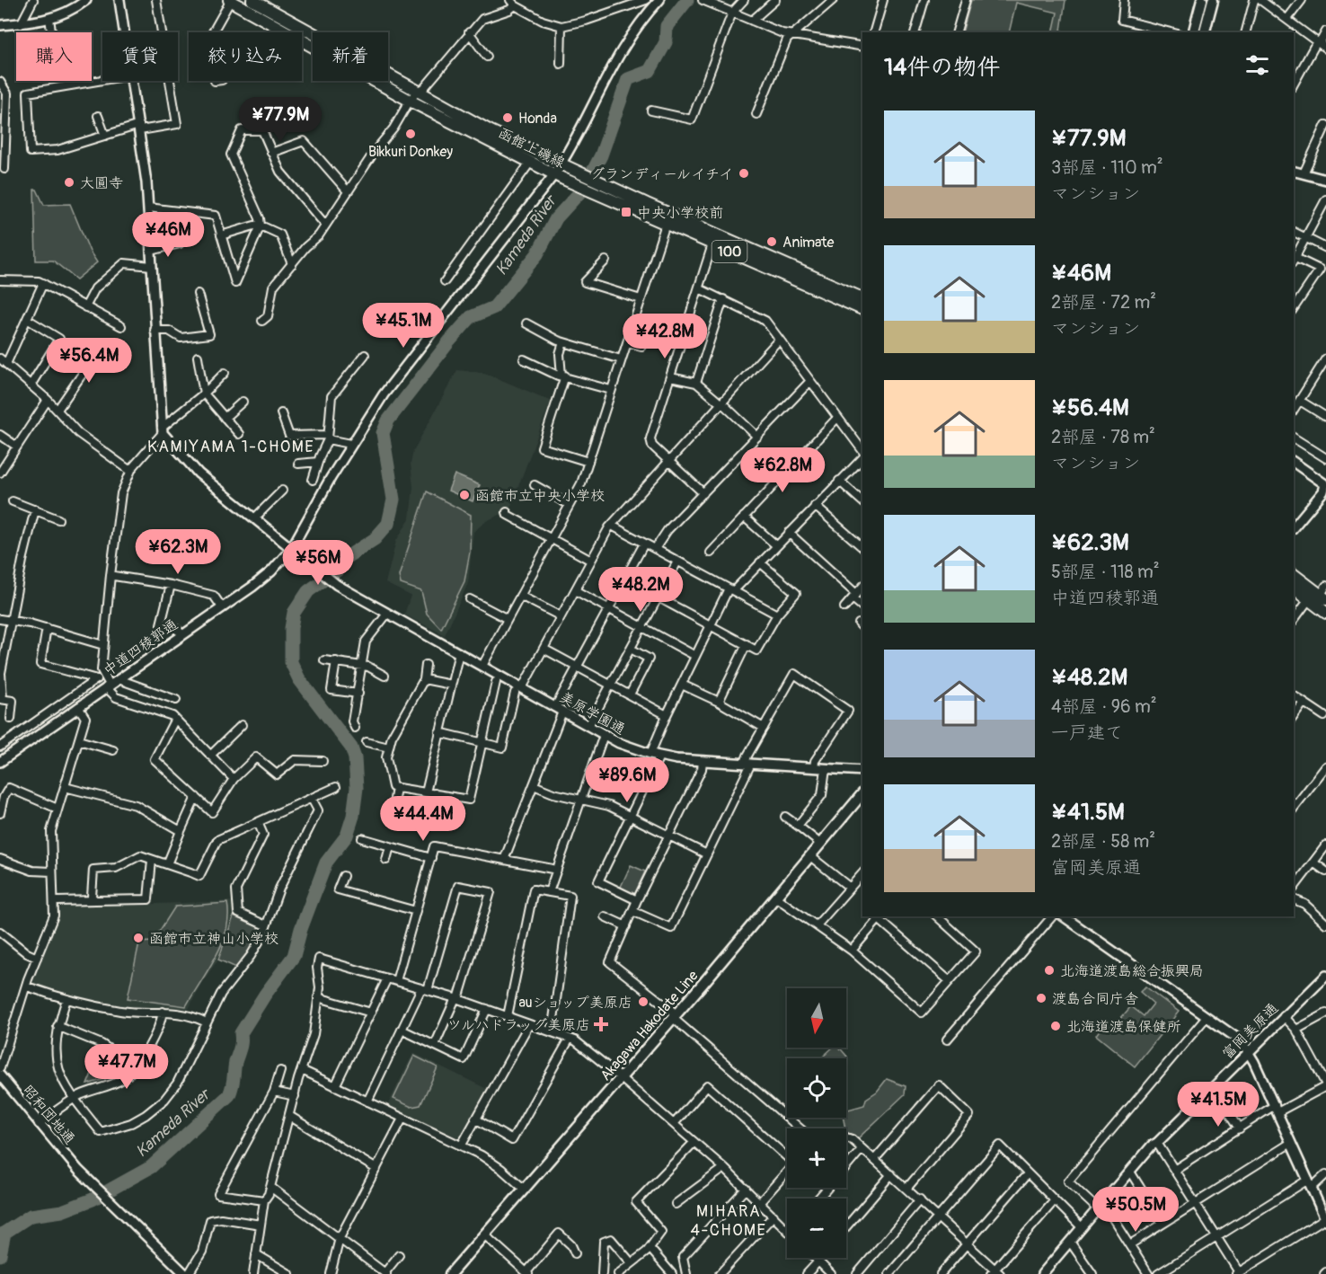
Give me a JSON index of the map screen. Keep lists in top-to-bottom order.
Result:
{
  "streets": {
    "main road": ["函館上磯線", "100", "Akagawa Hakodate Line"],
    "street": [
      "中道四稜郭通",
      "美原学園通",
      "富岡美原通",
      "昭和団地通"
    ]
  },
  "crossings": [
    ["函館上磯線", "中道四稜郭通"],
    ["中道四稜郭通", "美原学園通"]
  ],
  "districts": ["KAMIYAMA 1-CHOME", "MIHARA 4-CHOME"],
  "water": ["Kameda River"],
  "places": {
    "other": [
      "Honda",
      "Bikkuri Donkey",
      "グランディールイチイ",
      "大圓寺",
      "Animate",
      "函館市立中央小学校",
      "函館市立神山小学校",
      "北海道渡島総合振興局",
      "渡島合同庁舎",
      "auショップ美原店",
      "北海道渡島保健所"
    ],
    "transit": ["中央小学校前"],
    "health": ["ツルハドラッグ美原店"]
  },
  "north": "bottom",
  "page": {
    "chip": [
      "購入",
      "賃貸",
      "絞り込み",
      "新着"
    ],
    "heading": "14件の物件",
    "price": [
      "¥77.9M",
      "¥46M",
      "¥45.1M",
      "¥42.8M",
      "¥56.4M",
      "¥62.8M",
      "¥62.3M",
      "¥56M",
      "¥48.2M",
      "¥89.6M",
      "¥44.4M",
      "¥47.7M",
      "¥41.5M",
      "¥50.5M"
    ],
    "list": [
      {
        "name": "¥77.9M",
        "note": "3部屋 · 110 m² · マンション"
      },
      {
        "name": "¥46M",
        "note": "2部屋 · 72 m² · マンション"
      },
      {
        "name": "¥56.4M",
        "note": "2部屋 · 78 m² · マンション"
      },
      {
        "name": "¥62.3M",
        "note": "5部屋 · 118 m² · 中道四稜郭通"
      },
      {
        "name": "¥48.2M",
        "note": "4部屋 · 96 m² · 一戸建て"
      },
      {
        "name": "¥41.5M",
        "note": "2部屋 · 58 m² · 富岡美原通"
      }
    ],
    "map_buttons": ["+", "−"]
  }
}
